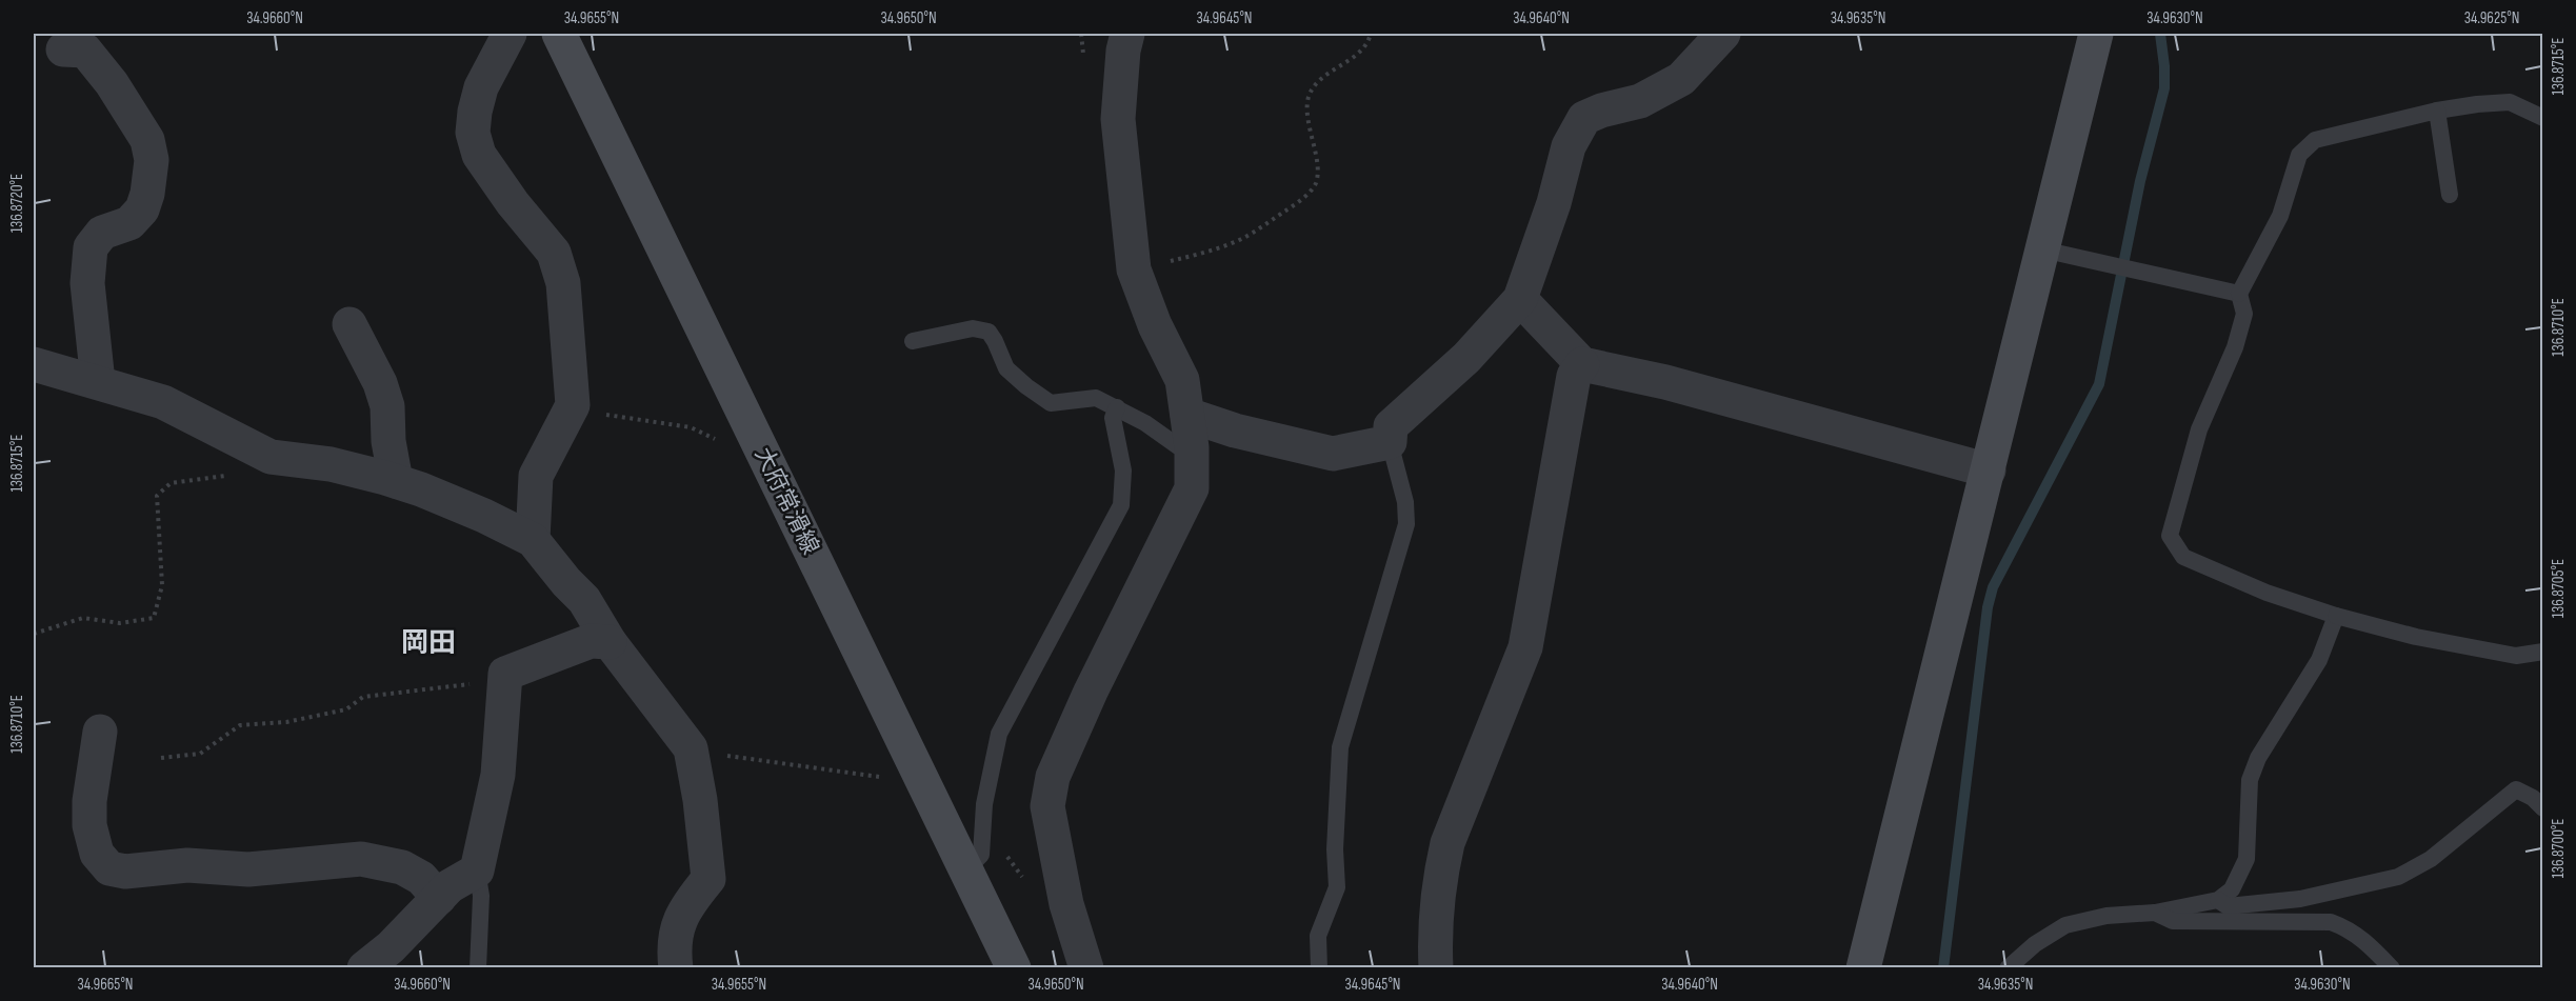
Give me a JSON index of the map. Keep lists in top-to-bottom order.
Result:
{
  "streets": {
    "main road": ["大府常滑線"]
  },
  "districts": ["岡田"],
  "coordinates": [
    "34.9660°N",
    "34.9655°N",
    "34.9650°N",
    "34.9645°N",
    "34.9640°N",
    "34.9635°N",
    "34.9630°N",
    "34.9625°N",
    "136.8715°E",
    "136.8720°E",
    "136.8710°E",
    "136.8705°E",
    "136.8700°E",
    "34.9665°N"
  ]
}
